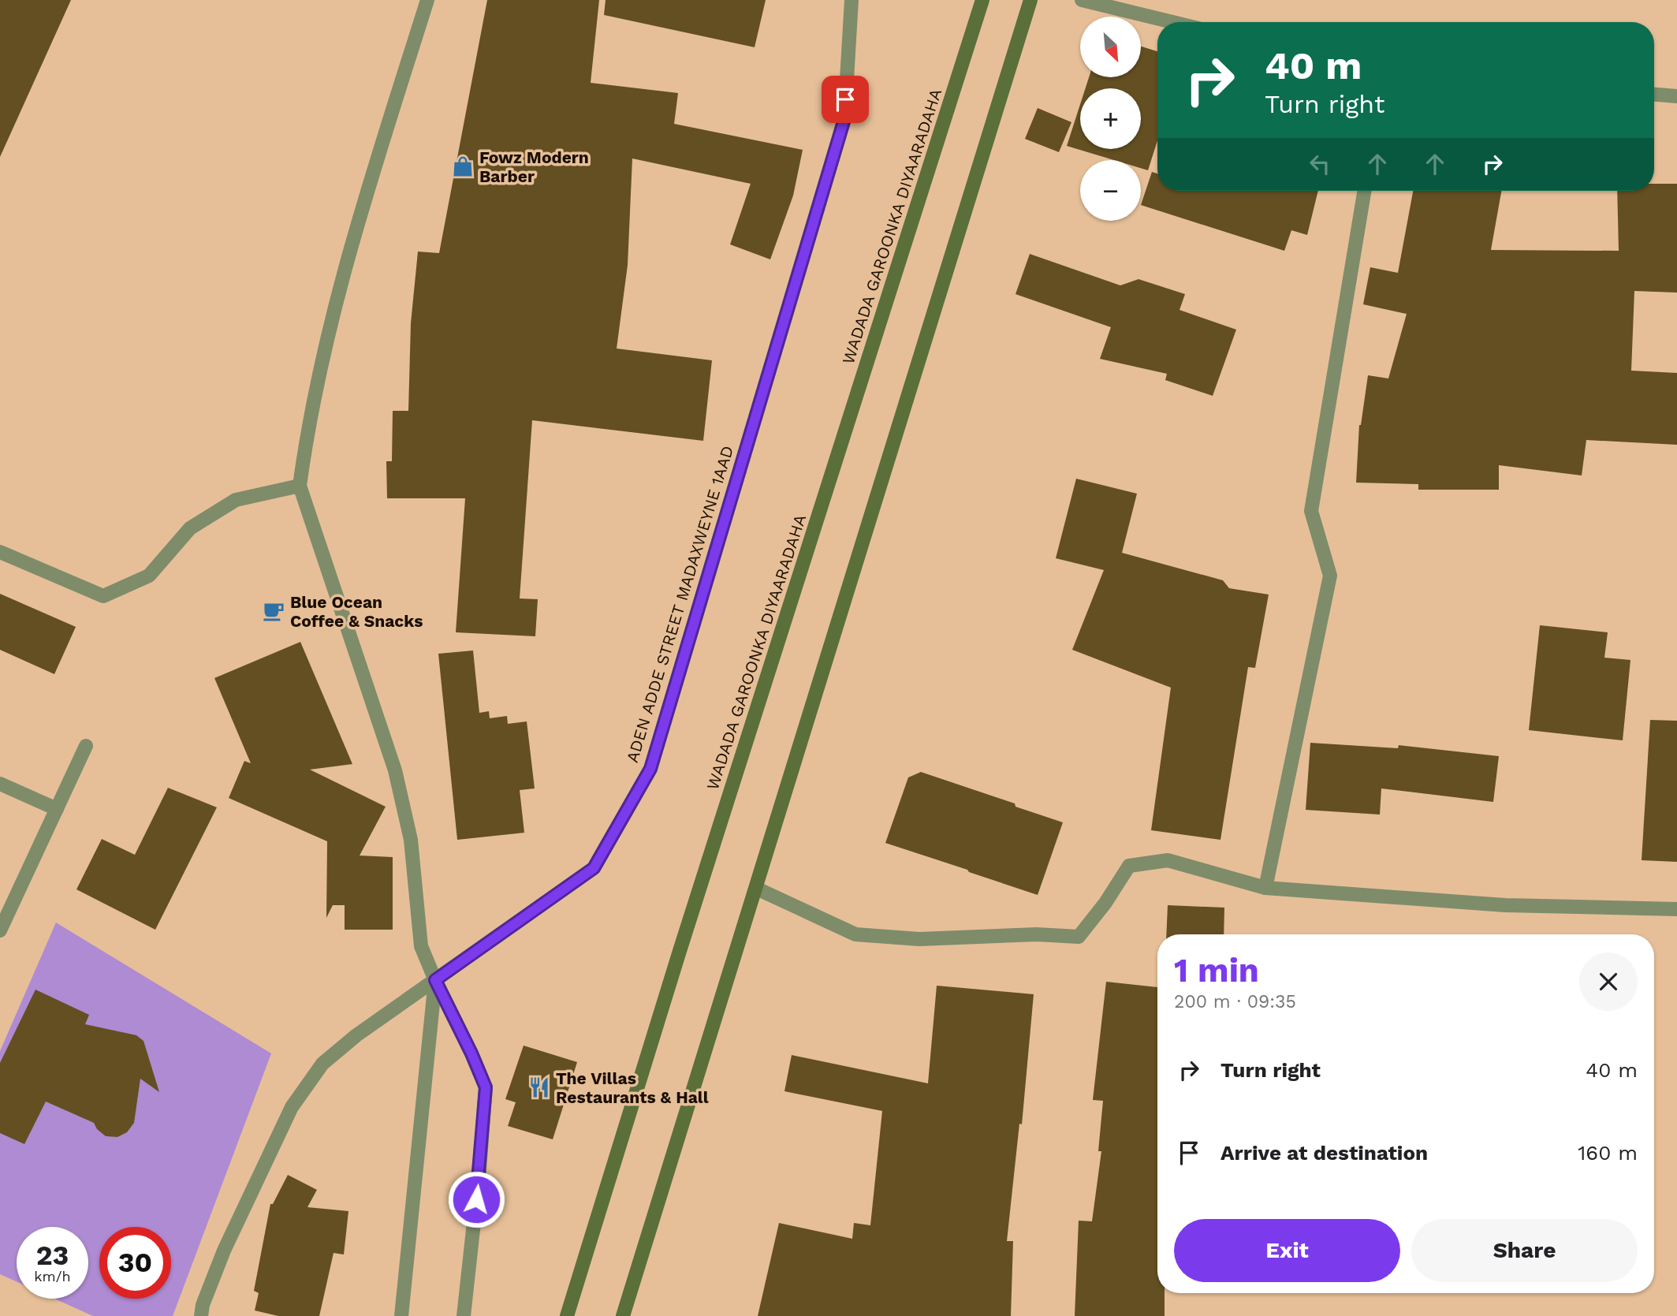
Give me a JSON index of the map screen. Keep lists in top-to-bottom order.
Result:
{
  "streets": {
    "main road": ["WADADA GAROONKA DIYAARADAHA"],
    "street": ["ADEN ADDE STREET MADAXWEYNE 1AAD"]
  },
  "places": {
    "shop": ["Fowz Modern Barber"],
    "cafe": ["Blue Ocean Coffee & Snacks"],
    "restaurant": ["The Villas Restaurants & Hall"]
  },
  "north": "bottom right",
  "page": {
    "map_buttons": ["+", "−"],
    "turn": ["40 m", "Turn right"],
    "heading": ["1 min", "200 m · 09:35"],
    "list": [
      {
        "name": "Turn right",
        "value": "40 m"
      },
      {
        "name": "Arrive at destination",
        "value": "160 m"
      }
    ],
    "buttons": ["Exit", "Share"],
    "speed": "23 km/h",
    "limit": "30"
  }
}
